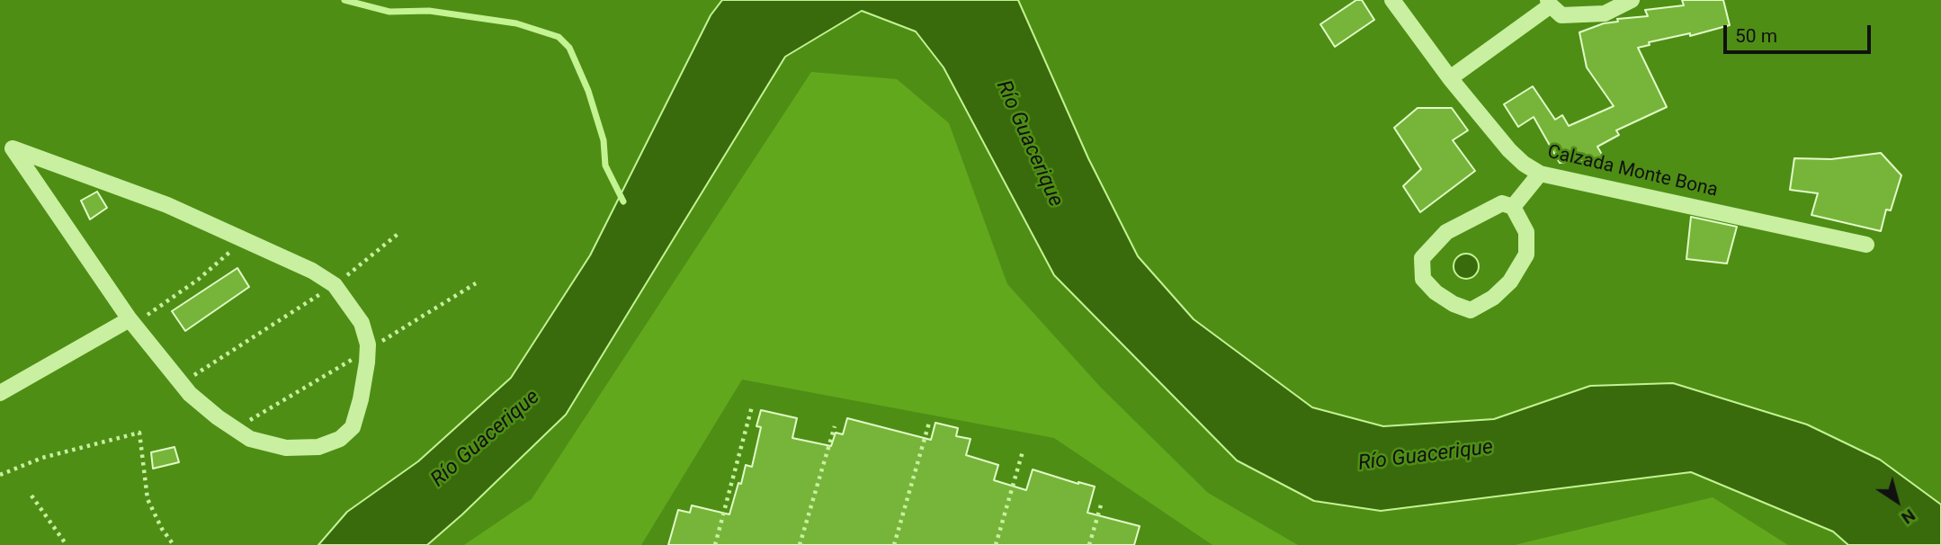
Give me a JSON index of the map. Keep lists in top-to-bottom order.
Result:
{
  "streets": {
    "street": ["Calzada Monte Bona"]
  },
  "water": ["Río Guacerique"],
  "scale_bar": "50 m",
  "north": "bottom right"
}
